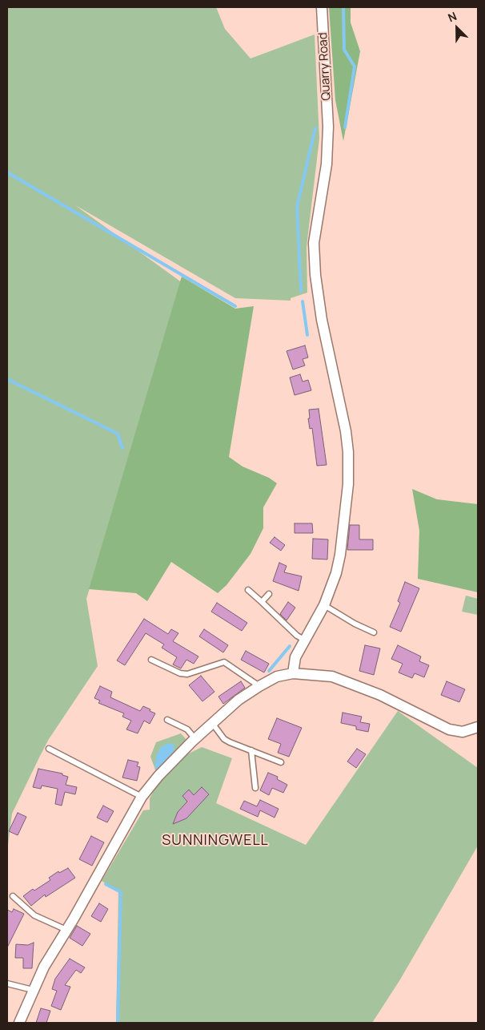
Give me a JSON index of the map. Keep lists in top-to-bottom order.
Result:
{
  "streets": {
    "street": ["Quarry Road"]
  },
  "districts": ["SUNNINGWELL"],
  "north": "top left"
}
